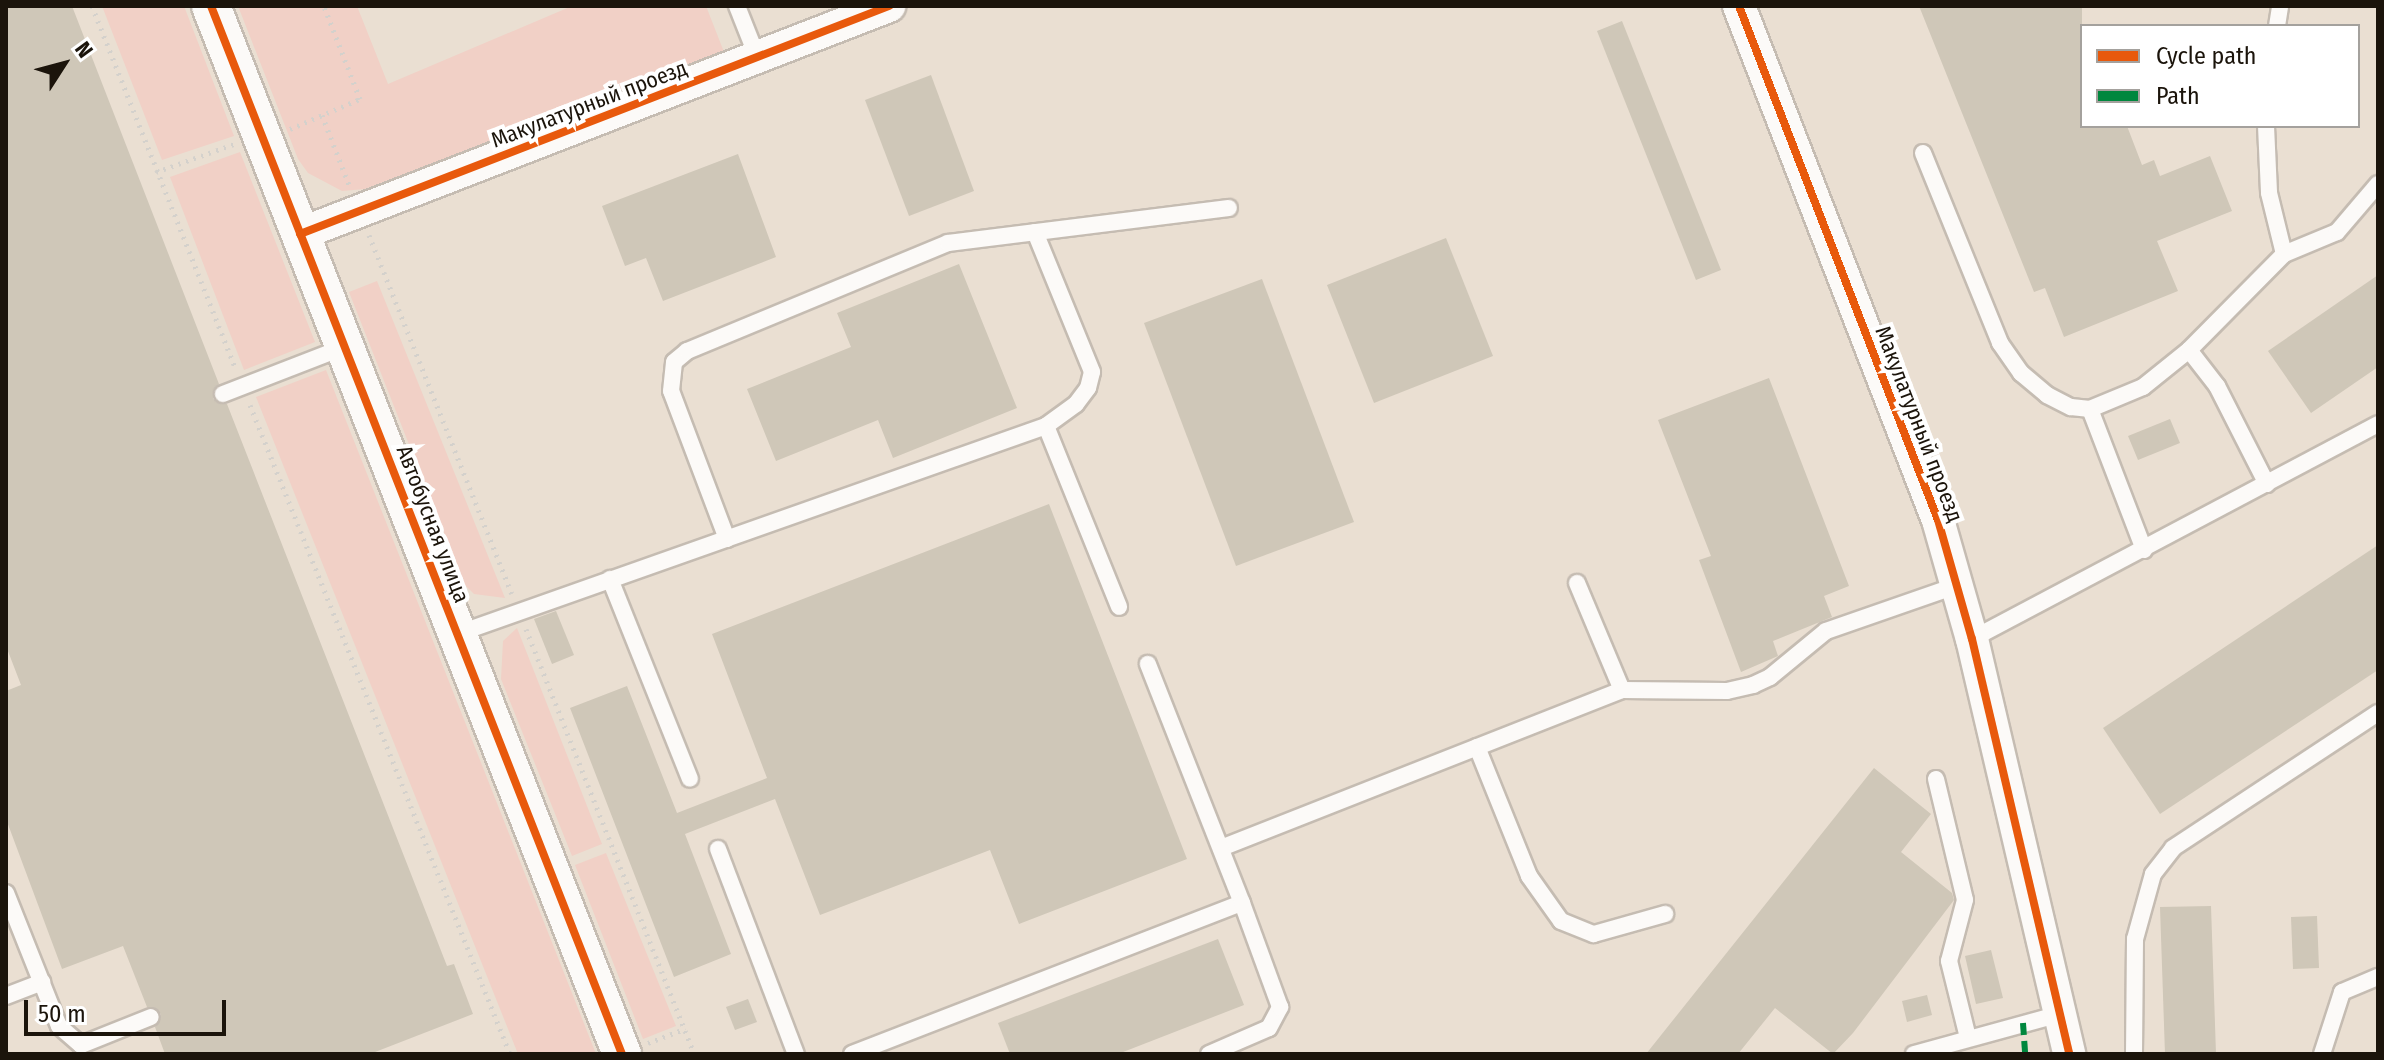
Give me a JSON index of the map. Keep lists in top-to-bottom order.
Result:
{
  "streets": {
    "street": ["Макулатурный проезд", "Автобусная улица"]
  },
  "crossings": [
    ["Макулатурный проезд", "Автобусная улица"]
  ],
  "legend": ["Cycle path", "Path"],
  "scale_bar": "50 m",
  "north": "top right"
}
